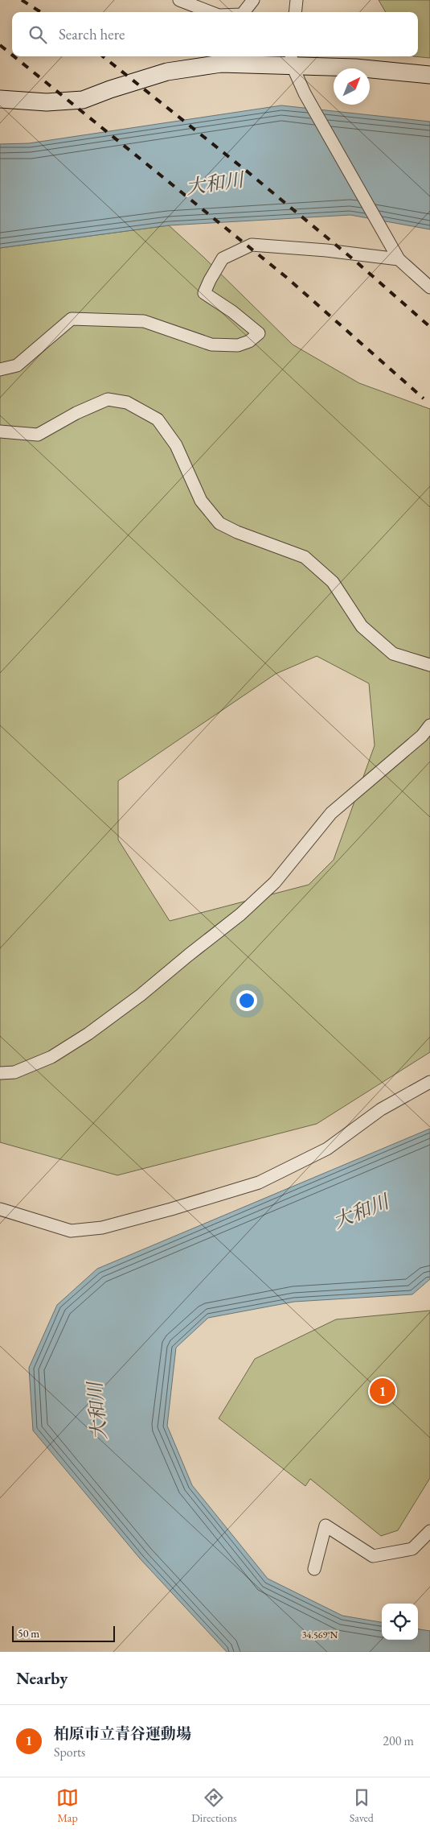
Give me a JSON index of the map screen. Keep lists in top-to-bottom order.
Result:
{
  "water": ["大和川"],
  "scale_bar": "50 m",
  "north": "top right",
  "page": {
    "search": "Search here",
    "pins": "1",
    "scale": "50 m",
    "heading": "Nearby",
    "list": [
      {
        "mark": "1",
        "name": "柏原市立青谷運動場",
        "note": "Sports",
        "value": "200 m"
      }
    ],
    "nav": ["Map", "Directions", "Saved"]
  },
  "coordinates": ["34.569°N"]
}
